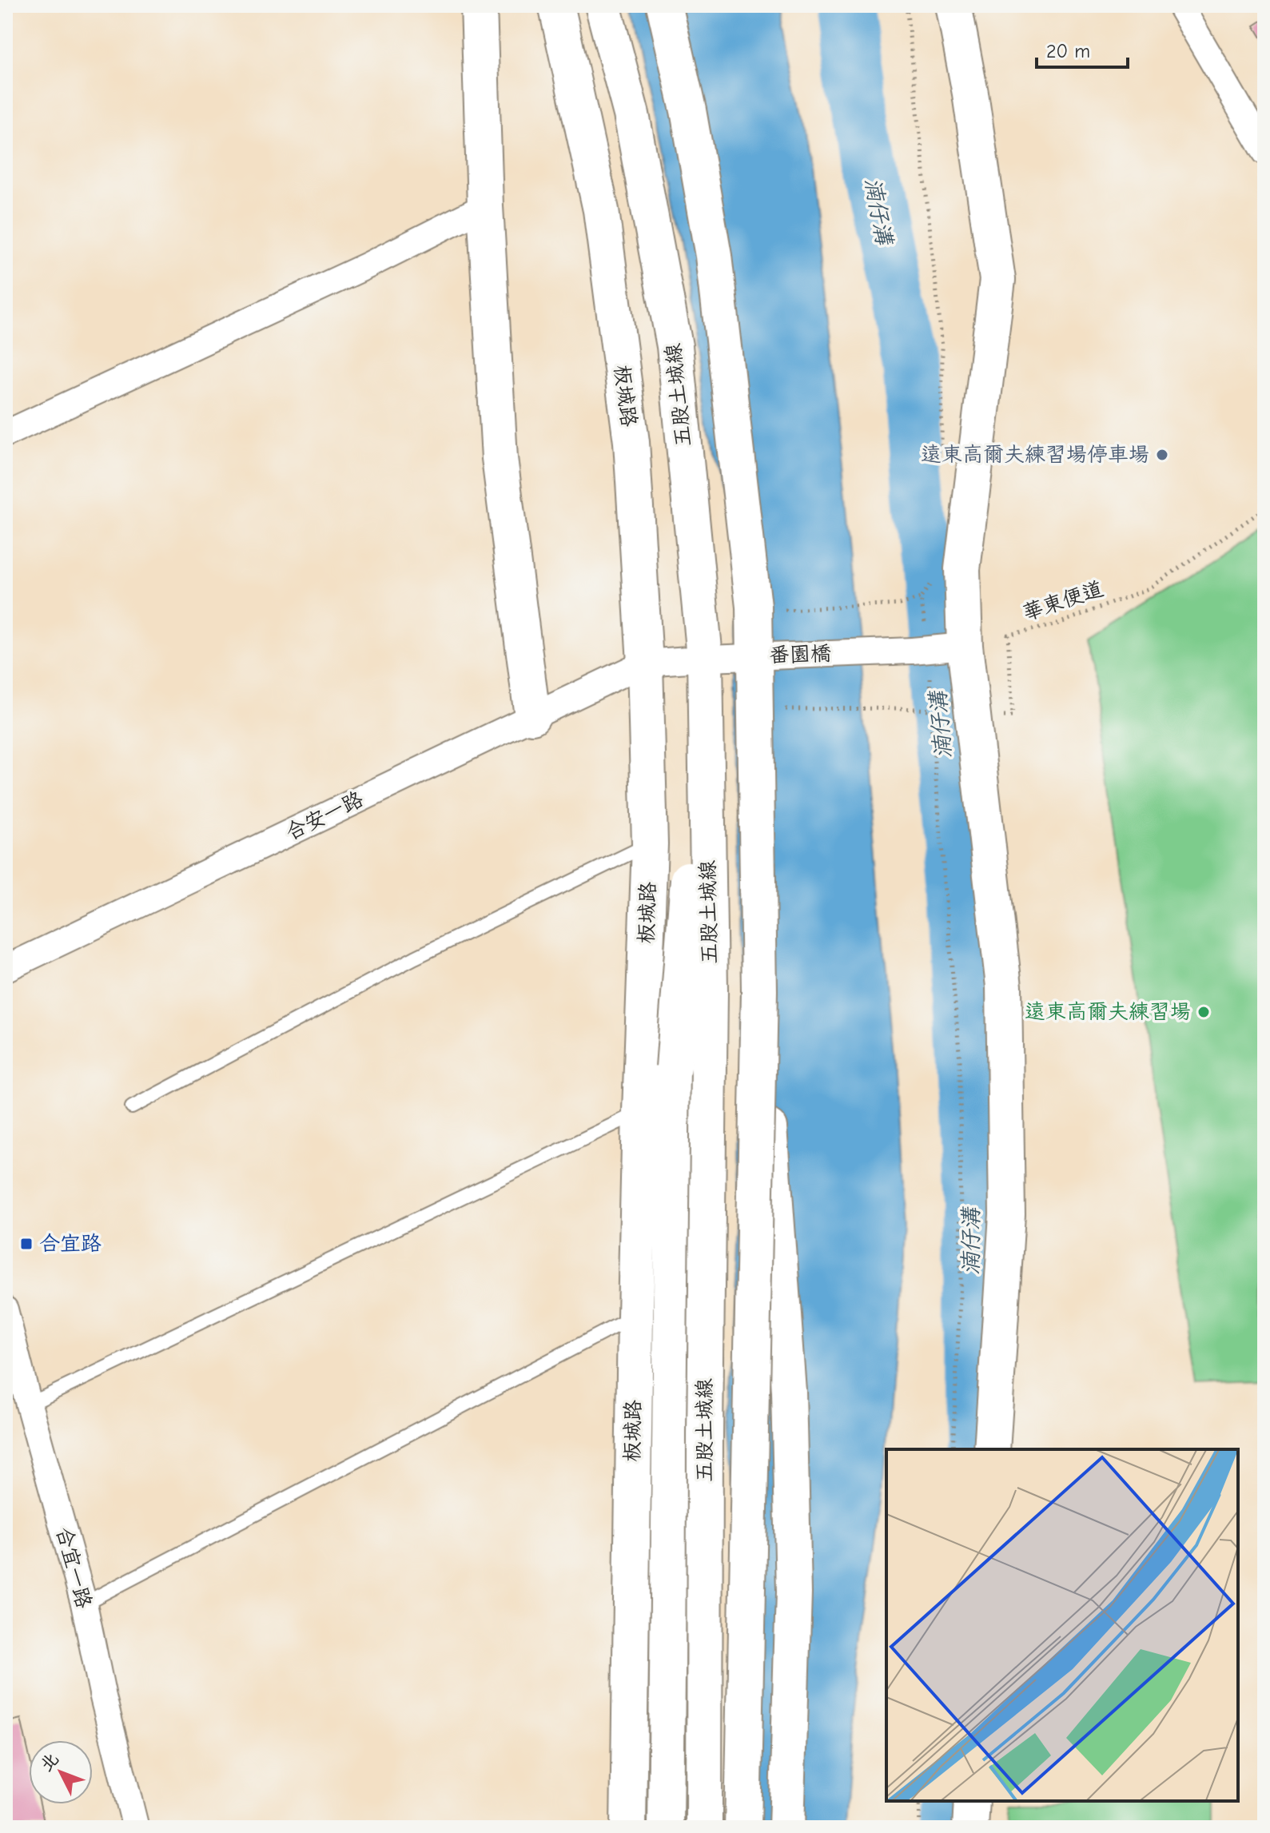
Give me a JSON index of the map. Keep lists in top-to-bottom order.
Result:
{
  "streets": {
    "main road": ["五股土城線", "板城路"],
    "street": ["番園橋", "合安一路", "合宜一路"],
    "path": ["華東便道"]
  },
  "crossings": [
    ["五股土城線", "番園橋"],
    ["板城路", "番園橋"],
    ["板城路", "合安一路"],
    ["番園橋", "合安一路"]
  ],
  "water": ["湳仔溝"],
  "places": {
    "other": ["遠東高爾夫練習場停車場", "遠東高爾夫練習場"],
    "transit": ["合宜路"]
  },
  "scale_bar": "20 m",
  "north": "top left"
}
